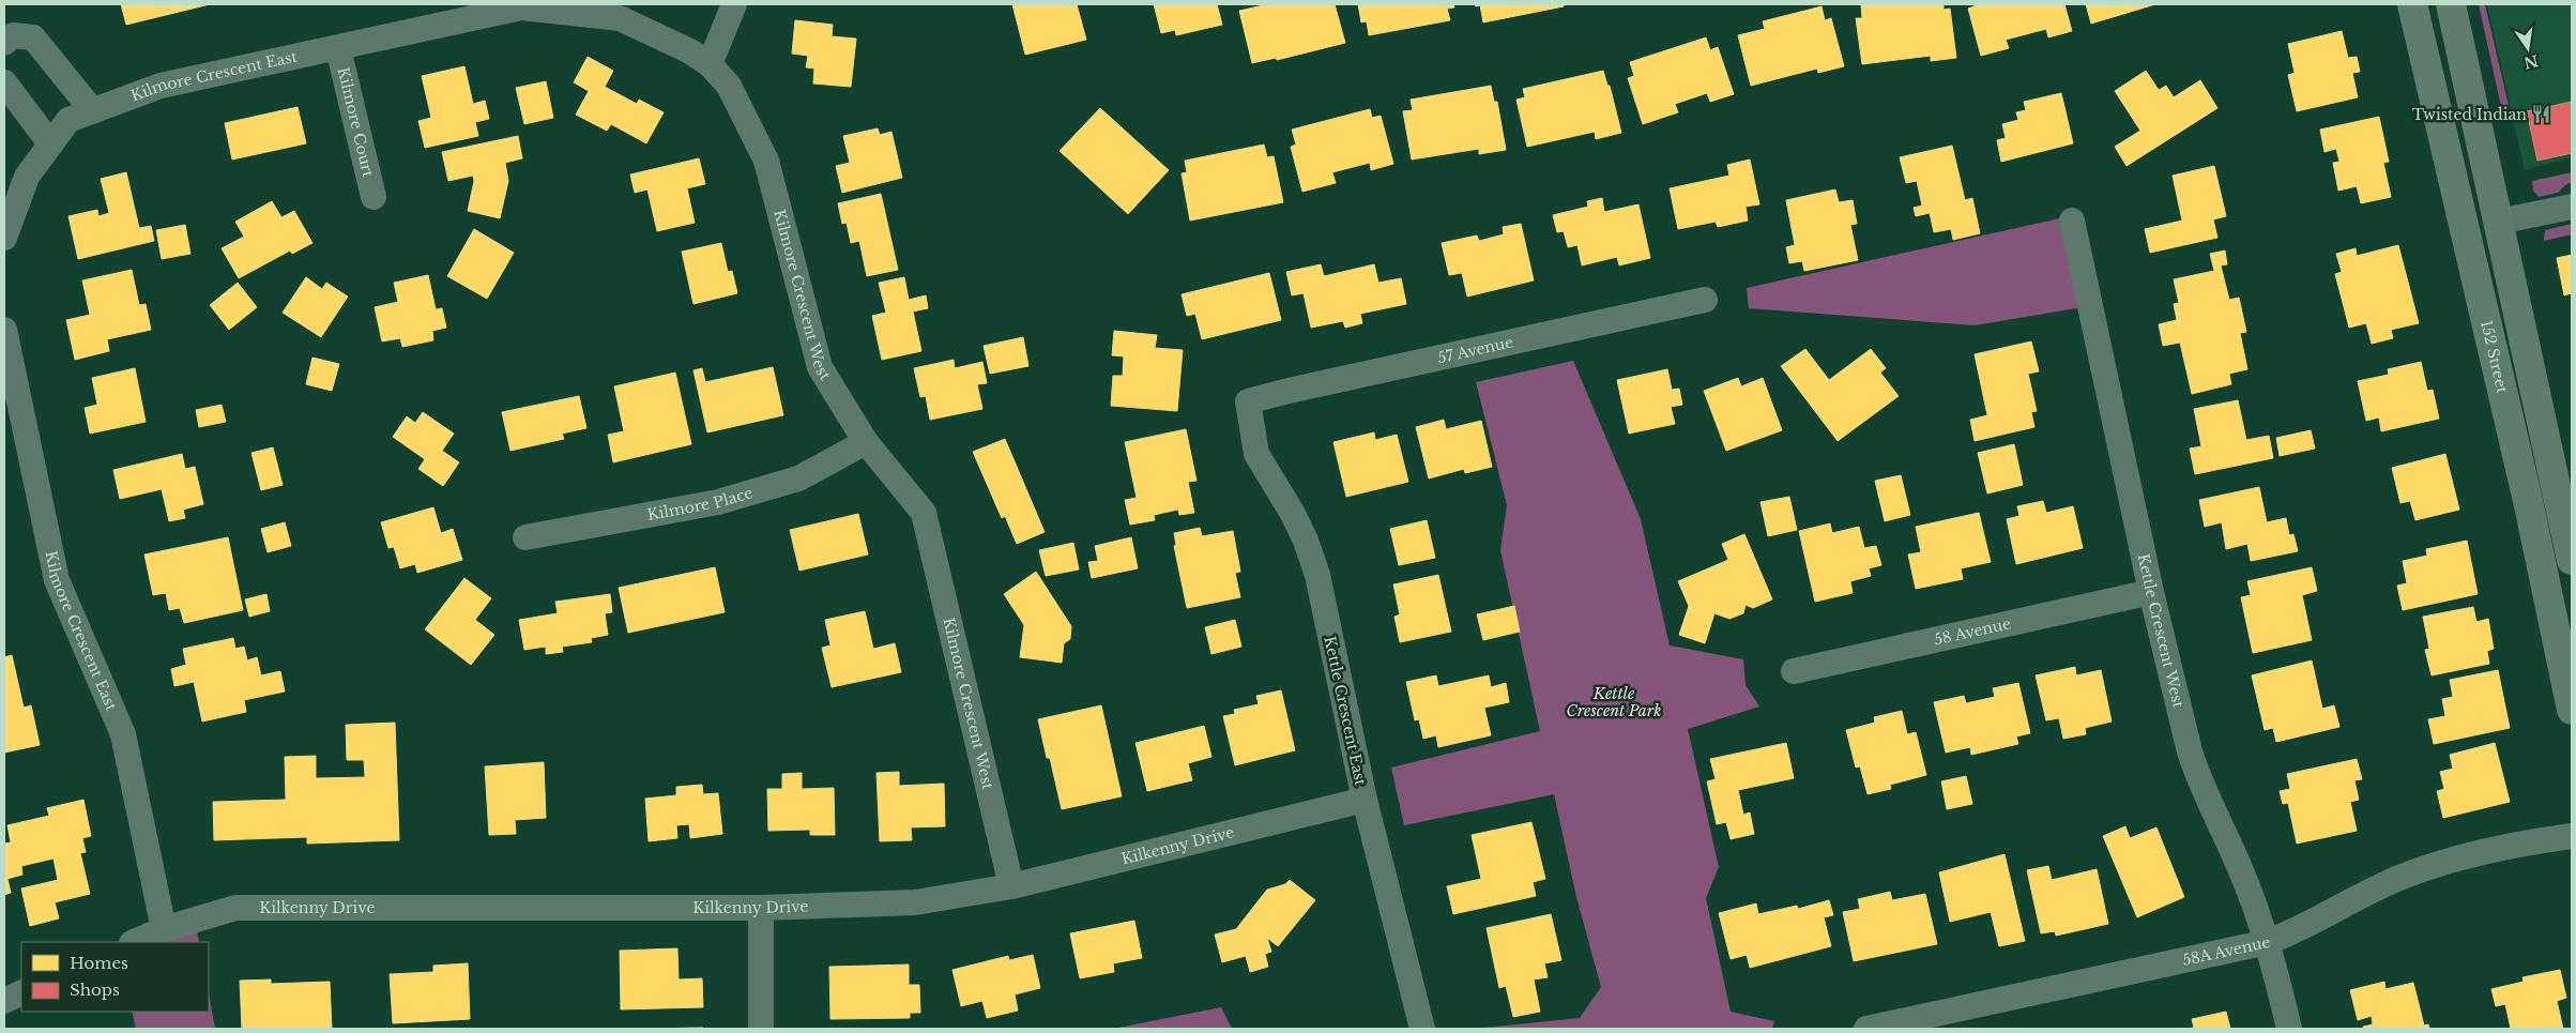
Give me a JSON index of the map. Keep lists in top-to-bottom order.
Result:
{
  "streets": {
    "main road": ["152 Street"],
    "street": [
      "Kilmore Crescent East",
      "Kilmore Court",
      "Kilmore Crescent West",
      "57 Avenue",
      "Kilmore Place",
      "Kettle Crescent West",
      "58 Avenue",
      "Kettle Crescent East",
      "Kilkenny Drive",
      "58A Avenue"
    ]
  },
  "crossings": [
    ["Kilmore Crescent East", "Kilmore Court"],
    ["Kilmore Crescent East", "Kilmore Crescent West"],
    ["Kilmore Crescent East", "Kilkenny Drive"],
    ["Kilmore Court", "Kilmore Crescent West"],
    ["Kilmore Crescent West", "Kilmore Place"],
    ["Kilmore Crescent West", "Kilkenny Drive"],
    ["57 Avenue", "Kettle Crescent East"],
    ["Kettle Crescent West", "58 Avenue"],
    ["Kettle Crescent West", "58A Avenue"],
    ["Kettle Crescent East", "Kilkenny Drive"]
  ],
  "parks": ["Kettle Crescent Park"],
  "places": {
    "restaurant": ["Twisted Indian"]
  },
  "legend": ["Homes", "Shops"],
  "north": "bottom"
}
